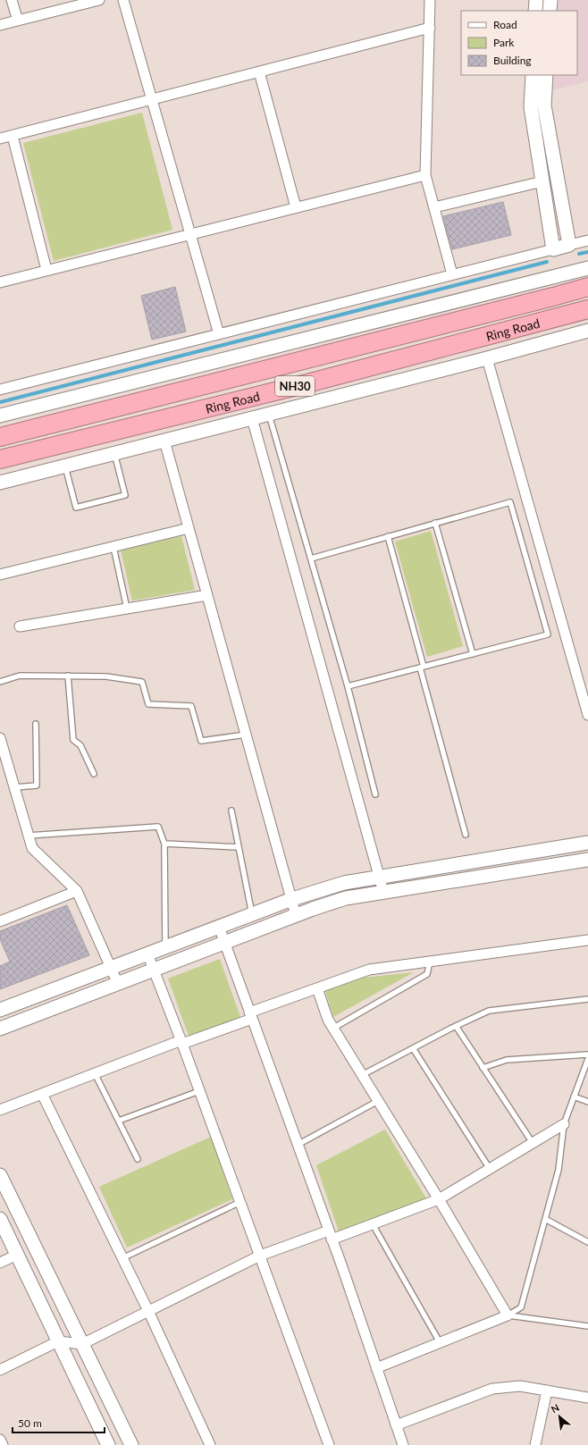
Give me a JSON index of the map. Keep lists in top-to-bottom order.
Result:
{
  "streets": {
    "highway": ["Ring Road", "NH30"]
  },
  "legend": ["Road", "Park", "Building"],
  "scale_bar": "50 m",
  "north": "top left"
}
